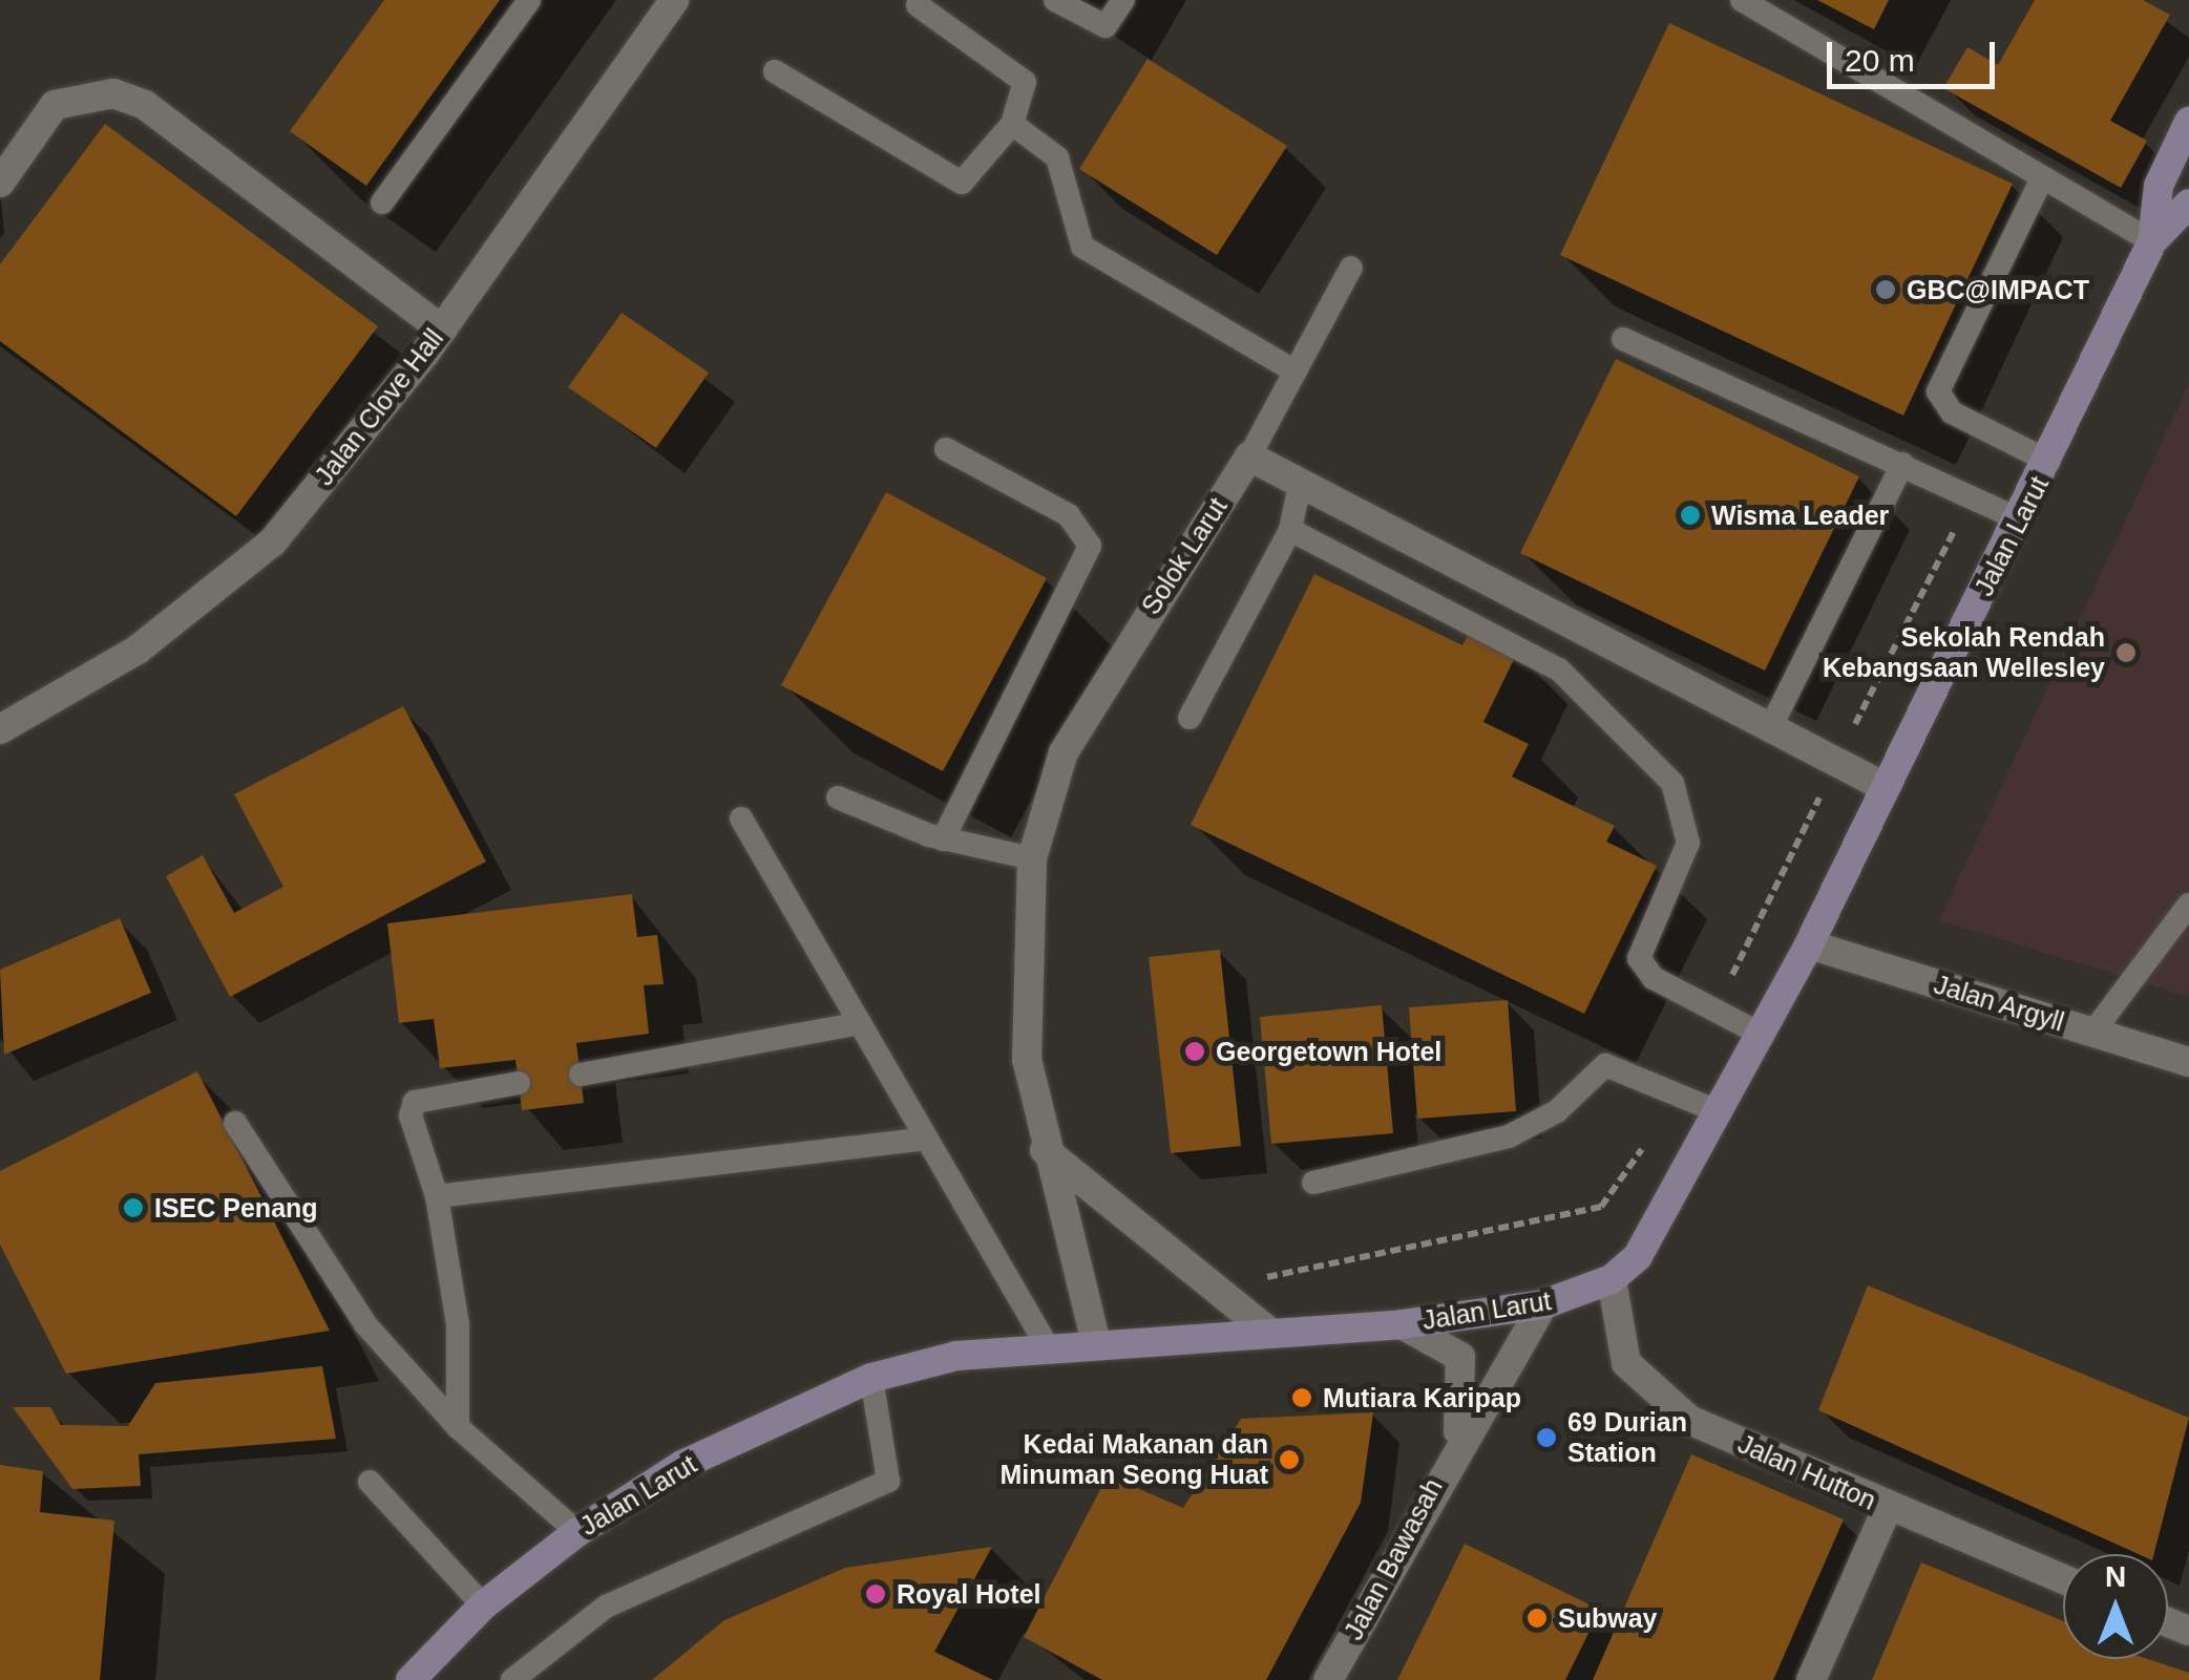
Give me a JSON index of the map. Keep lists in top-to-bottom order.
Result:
{
  "streets": {
    "main road": ["Jalan Larut"],
    "street": [
      "Jalan Clove Hall",
      "Solok Larut",
      "Jalan Argyll",
      "Jalan Hutton",
      "Jalan Bawasah"
    ]
  },
  "crossings": [
    ["Jalan Larut", "Solok Larut"],
    ["Jalan Larut", "Jalan Argyll"],
    ["Jalan Larut", "Jalan Hutton"],
    ["Jalan Larut", "Jalan Bawasah"]
  ],
  "places": [
    "GBC@IMPACT",
    "Wisma Leader",
    "Sekolah Rendah Kebangsaan Wellesley",
    "Georgetown Hotel",
    "ISEC Penang",
    "Mutiara Karipap",
    "69 Durian Station",
    "Kedai Makanan dan Minuman Seong Huat",
    "Royal Hotel",
    "Subway"
  ],
  "scale_bar": "20 m",
  "north": "top"
}
